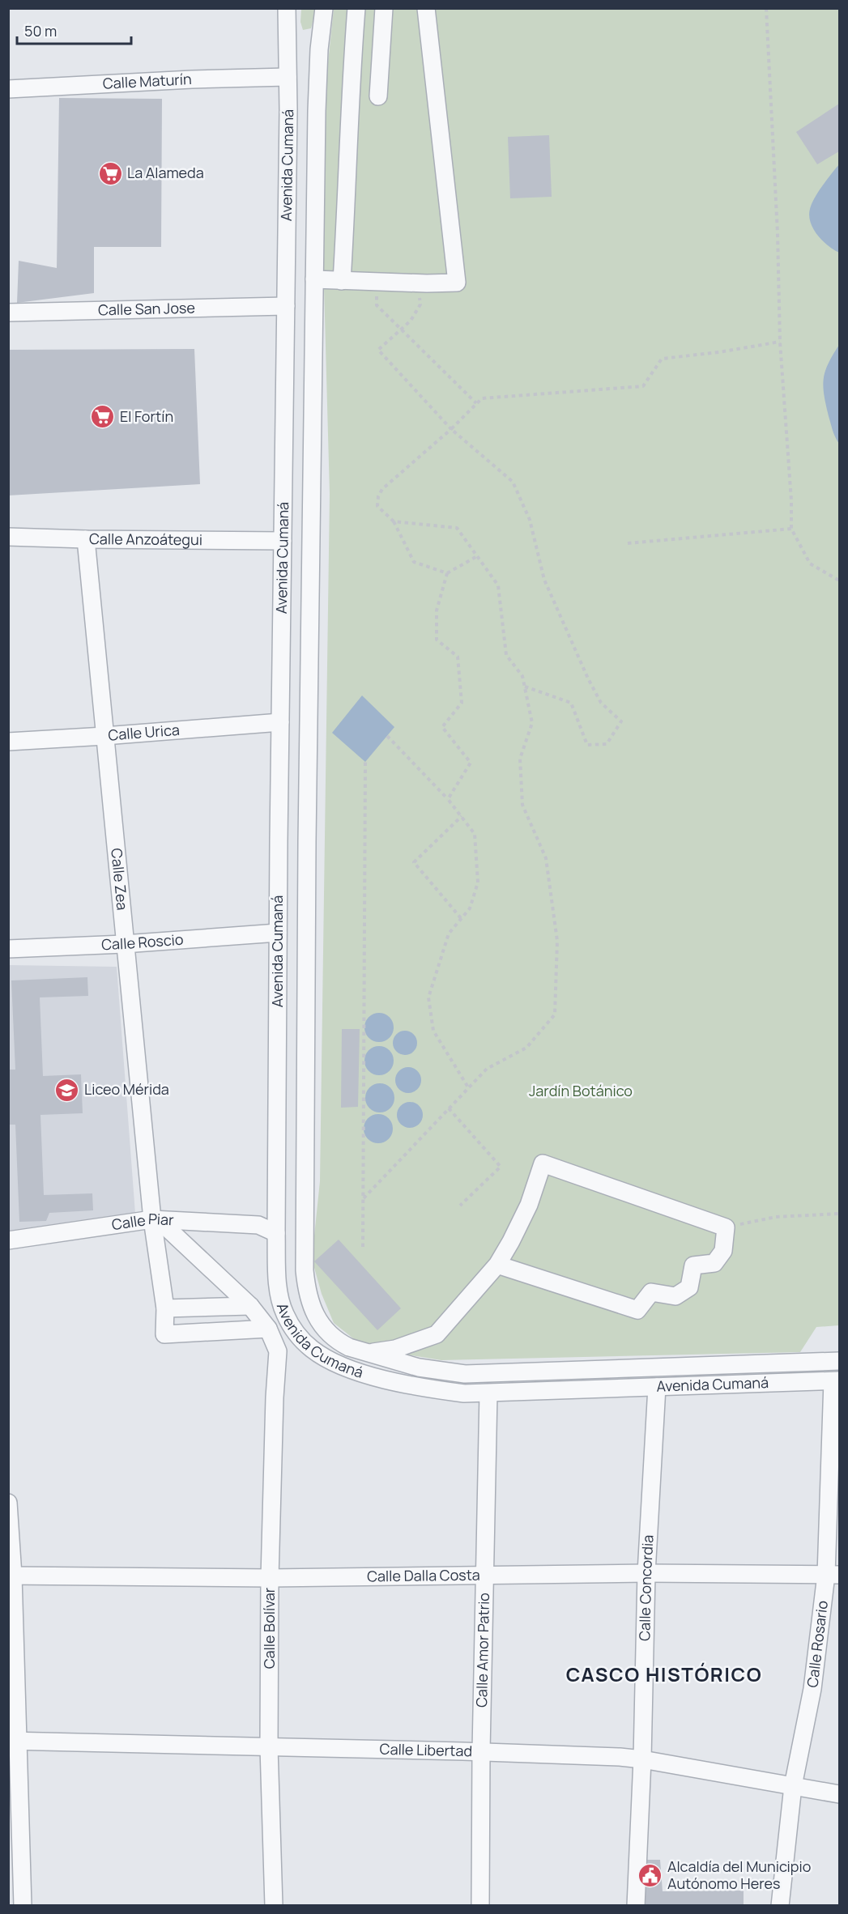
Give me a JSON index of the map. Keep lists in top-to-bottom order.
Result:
{
  "streets": {
    "street": [
      "Calle Maturín",
      "Avenida Cumaná",
      "Calle San Jose",
      "Calle Anzoátegui",
      "Calle Urica",
      "Calle Zea",
      "Calle Roscio",
      "Calle Piar",
      "Calle Dalla Costa",
      "Calle Concordia",
      "Calle Bolívar",
      "Calle Rosario",
      "Calle Amor Patrio",
      "Calle Libertad"
    ]
  },
  "crossings": [
    ["Calle Maturín", "Avenida Cumaná"],
    ["Avenida Cumaná", "Calle San Jose"],
    ["Avenida Cumaná", "Calle Anzoátegui"],
    ["Avenida Cumaná", "Calle Urica"],
    ["Avenida Cumaná", "Calle Roscio"],
    ["Avenida Cumaná", "Calle Piar"],
    ["Avenida Cumaná", "Calle Concordia"],
    ["Avenida Cumaná", "Calle Rosario"],
    ["Avenida Cumaná", "Calle Amor Patrio"],
    ["Calle Anzoátegui", "Calle Zea"],
    ["Calle Urica", "Calle Zea"],
    ["Calle Zea", "Calle Roscio"],
    ["Calle Zea", "Calle Piar"],
    ["Calle Zea", "Calle Bolívar"],
    ["Calle Dalla Costa", "Calle Concordia"],
    ["Calle Dalla Costa", "Calle Bolívar"],
    ["Calle Dalla Costa", "Calle Rosario"],
    ["Calle Dalla Costa", "Calle Amor Patrio"],
    ["Calle Concordia", "Calle Libertad"],
    ["Calle Bolívar", "Calle Libertad"],
    ["Calle Rosario", "Calle Libertad"],
    ["Calle Amor Patrio", "Calle Libertad"]
  ],
  "districts": ["CASCO HISTÓRICO"],
  "parks": ["Jardín Botánico"],
  "places": {
    "supermarket": ["La Alameda", "El Fortín"],
    "school or university": ["Liceo Mérida"],
    "public building": ["Alcaldía del Municipio Autónomo Heres"]
  },
  "scale_bar": "50 m"
}
